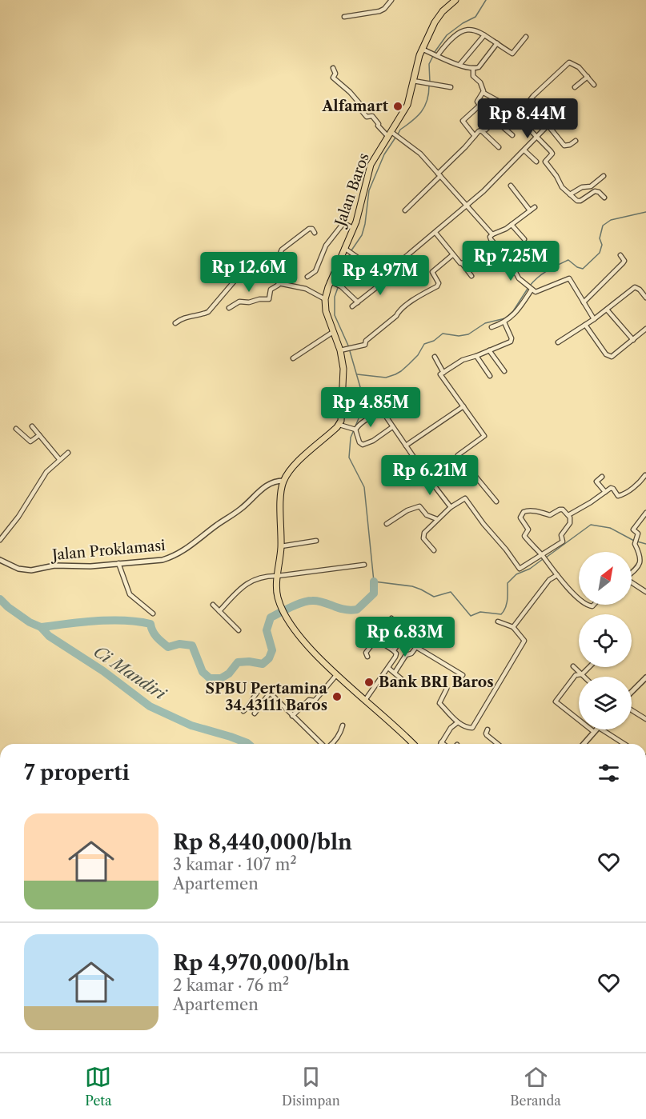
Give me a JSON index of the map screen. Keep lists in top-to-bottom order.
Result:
{
  "streets": {
    "main road": ["Jalan Baros"],
    "street": ["Jalan Proklamasi"]
  },
  "water": ["Ci Mandiri"],
  "places": ["Alfamart", "Bank BRI Baros", "SPBU Pertamina 34.43111 Baros"],
  "north": "top right",
  "page": {
    "price": [
      "Rp 8.44M",
      "Rp 7.25M",
      "Rp 12.6M",
      "Rp 4.97M",
      "Rp 4.85M",
      "Rp 6.21M",
      "Rp 6.83M"
    ],
    "heading": "7 properti",
    "list": [
      {
        "name": "Rp 8,440,000/bln",
        "note": "3 kamar · 107 m² · Apartemen"
      },
      {
        "name": "Rp 4,970,000/bln",
        "note": "2 kamar · 76 m² · Apartemen"
      }
    ],
    "tabs": ["Peta", "Disimpan", "Beranda"]
  }
}
